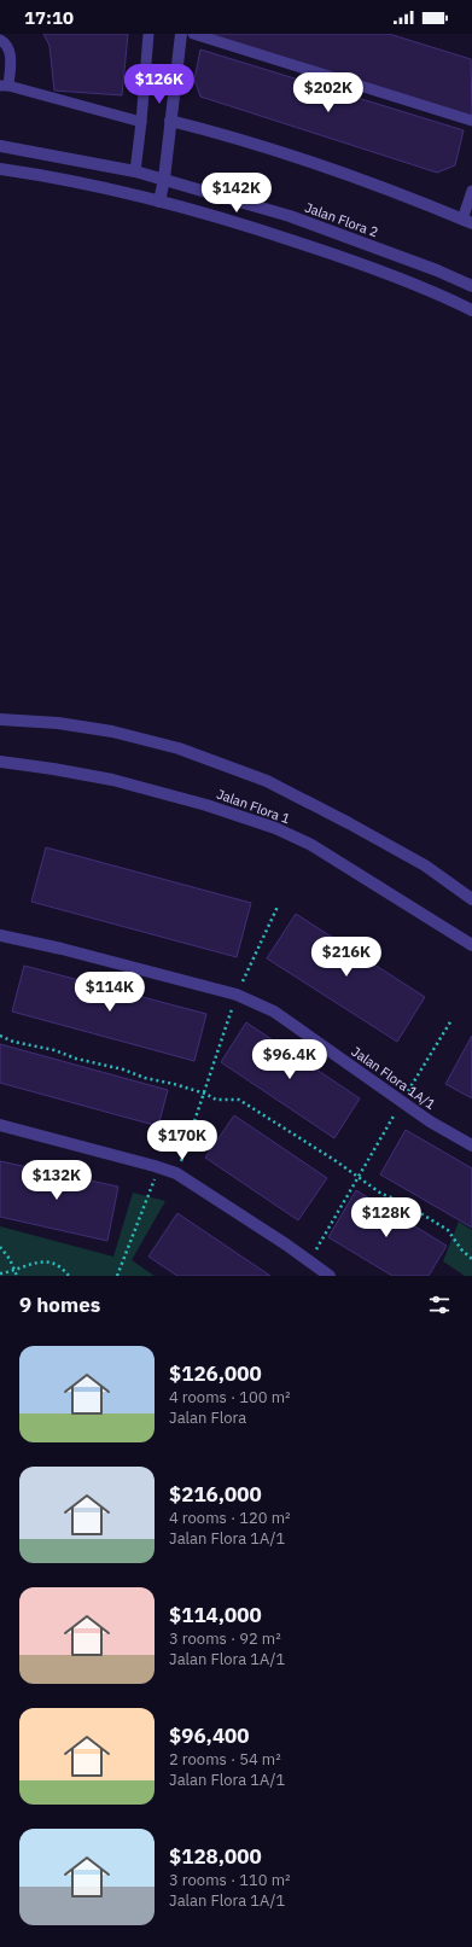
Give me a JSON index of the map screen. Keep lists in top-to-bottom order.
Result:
{
  "streets": {
    "street": ["Jalan Flora 2", "Jalan Flora 1", "Jalan Flora 1A/1"]
  },
  "page": {
    "status": "17:10",
    "price": [
      "$126K",
      "$202K",
      "$142K",
      "$216K",
      "$114K",
      "$96.4K",
      "$170K",
      "$132K",
      "$128K"
    ],
    "heading": "9 homes",
    "list": [
      {
        "name": "$126,000",
        "note": "4 rooms · 100 m² · Jalan Flora"
      },
      {
        "name": "$216,000",
        "note": "4 rooms · 120 m² · Jalan Flora 1A/1"
      },
      {
        "name": "$114,000",
        "note": "3 rooms · 92 m² · Jalan Flora 1A/1"
      },
      {
        "name": "$96,400",
        "note": "2 rooms · 54 m² · Jalan Flora 1A/1"
      },
      {
        "name": "$128,000",
        "note": "3 rooms · 110 m² · Jalan Flora 1A/1"
      }
    ]
  }
}
